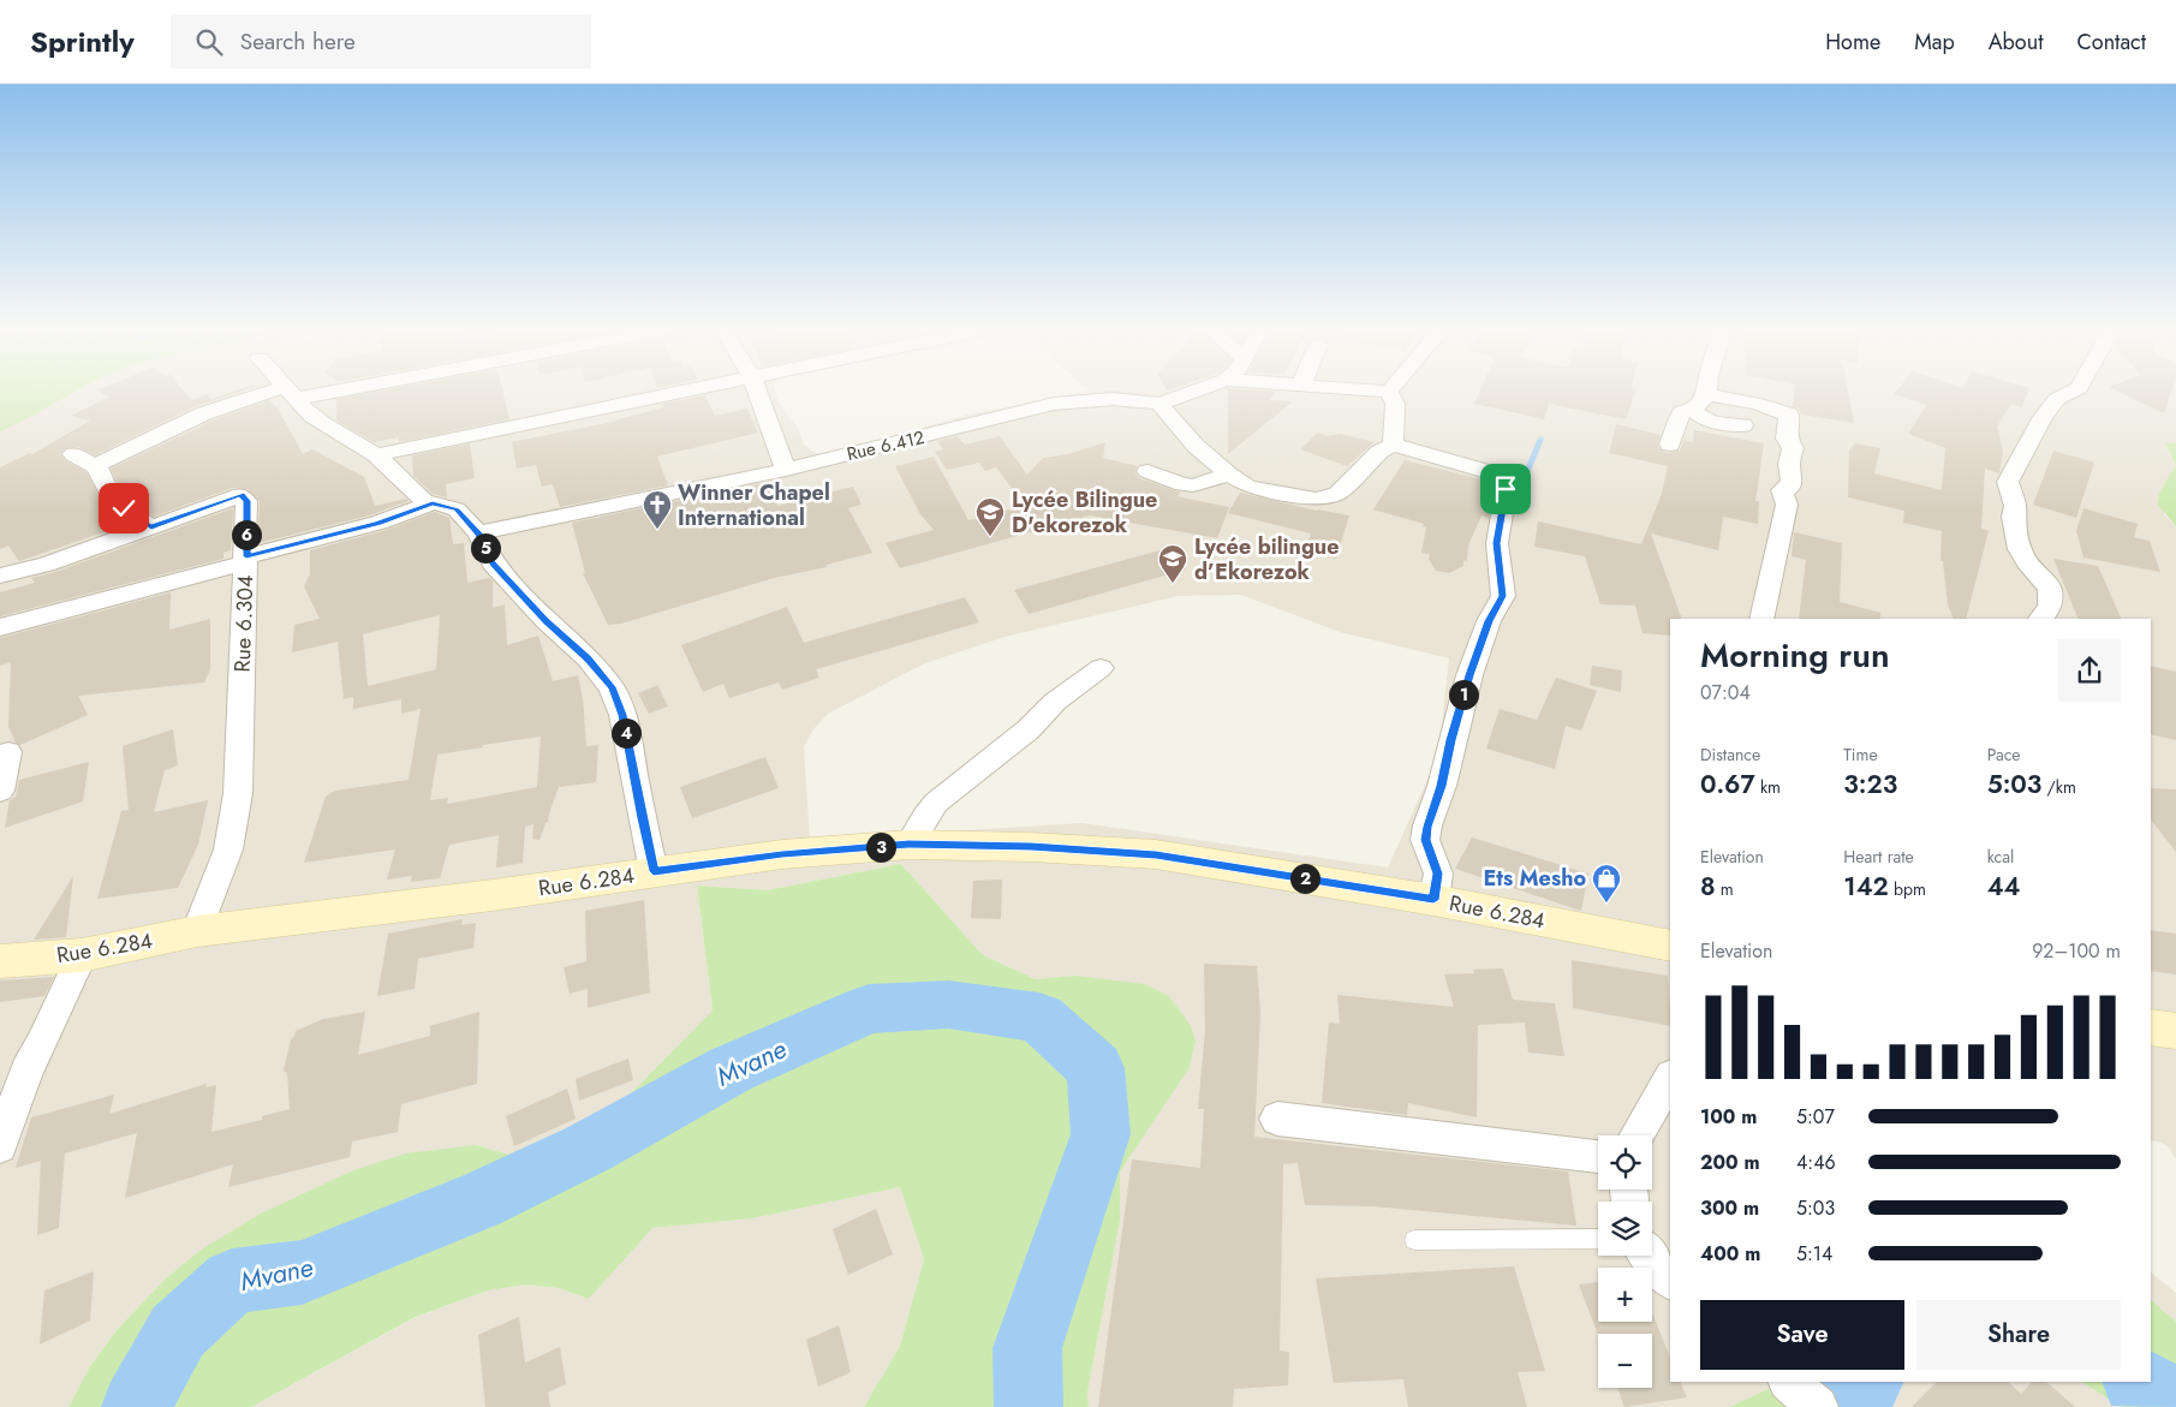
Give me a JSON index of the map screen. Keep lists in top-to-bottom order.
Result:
{
  "streets": {
    "street": ["Rue 6.412", "Rue 6.304", "Rue 6.284"]
  },
  "crossings": [
    ["Rue 6.304", "Rue 6.284"]
  ],
  "water": ["Mvane"],
  "places": {
    "church": ["Winner Chapel International"],
    "school or university": ["Lycée Bilingue D'ekorezok", "Lycée bilingue d’Ekorezok"],
    "shop": ["Ets Mesho"]
  },
  "page": {
    "header": "Sprintly",
    "search": "Search here",
    "nav": [
      "Home",
      "Map",
      "About",
      "Contact"
    ],
    "pins": [
      "6",
      "5",
      "1",
      "4",
      "3",
      "2"
    ],
    "heading": ["Morning run", "07:04"],
    "stats": [
      ["Distance", "0.67 km"],
      ["Time", "3:23"],
      ["Pace", "5:03 /km"],
      ["Elevation", "8 m"],
      ["Heart rate", "142 bpm"],
      ["kcal", "44"]
    ],
    "chart": ["Elevation", "92–100 m"],
    "list": [
      {
        "name": "100 m",
        "note": "5:07"
      },
      {
        "name": "200 m",
        "note": "4:46"
      },
      {
        "name": "300 m",
        "note": "5:03"
      },
      {
        "name": "400 m",
        "note": "5:14"
      }
    ],
    "map_buttons": ["+", "−"],
    "buttons": ["Save", "Share"]
  }
}
